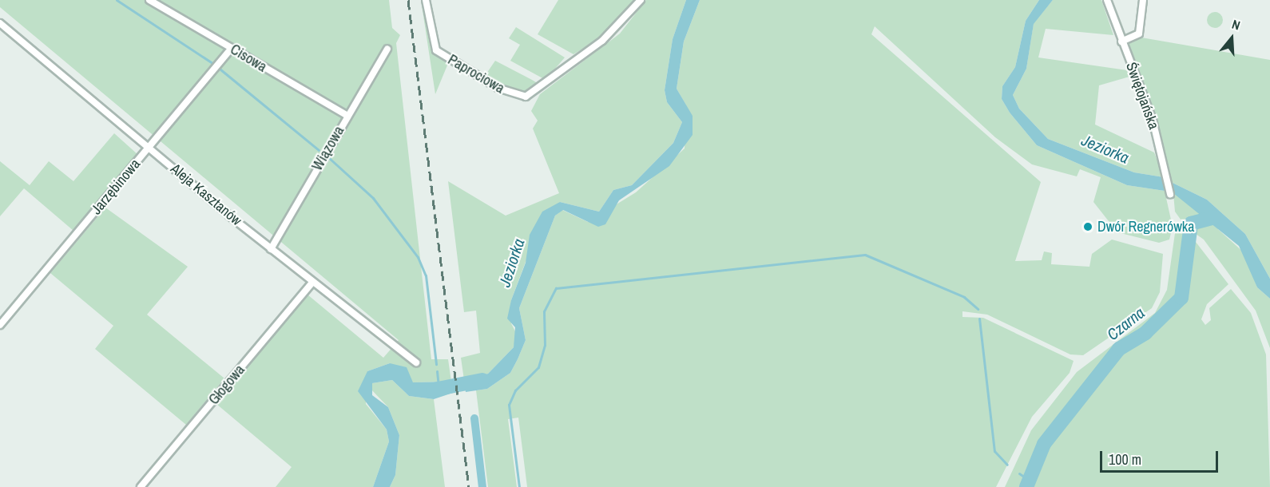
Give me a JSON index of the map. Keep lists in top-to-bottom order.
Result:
{
  "streets": {
    "street": [
      "Cisowa",
      "Paprociowa",
      "Świętojańska",
      "Wiązowa",
      "Jarzębinowa",
      "Aleja Kasztanów",
      "Głogowa"
    ]
  },
  "crossings": [
    ["Cisowa", "Wiązowa"],
    ["Cisowa", "Jarzębinowa"],
    ["Wiązowa", "Aleja Kasztanów"],
    ["Jarzębinowa", "Aleja Kasztanów"],
    ["Aleja Kasztanów", "Głogowa"]
  ],
  "water": ["Jeziorka", "Czarna"],
  "places": ["Dwór Regnerówka"],
  "scale_bar": "100 m",
  "north": "top"
}
